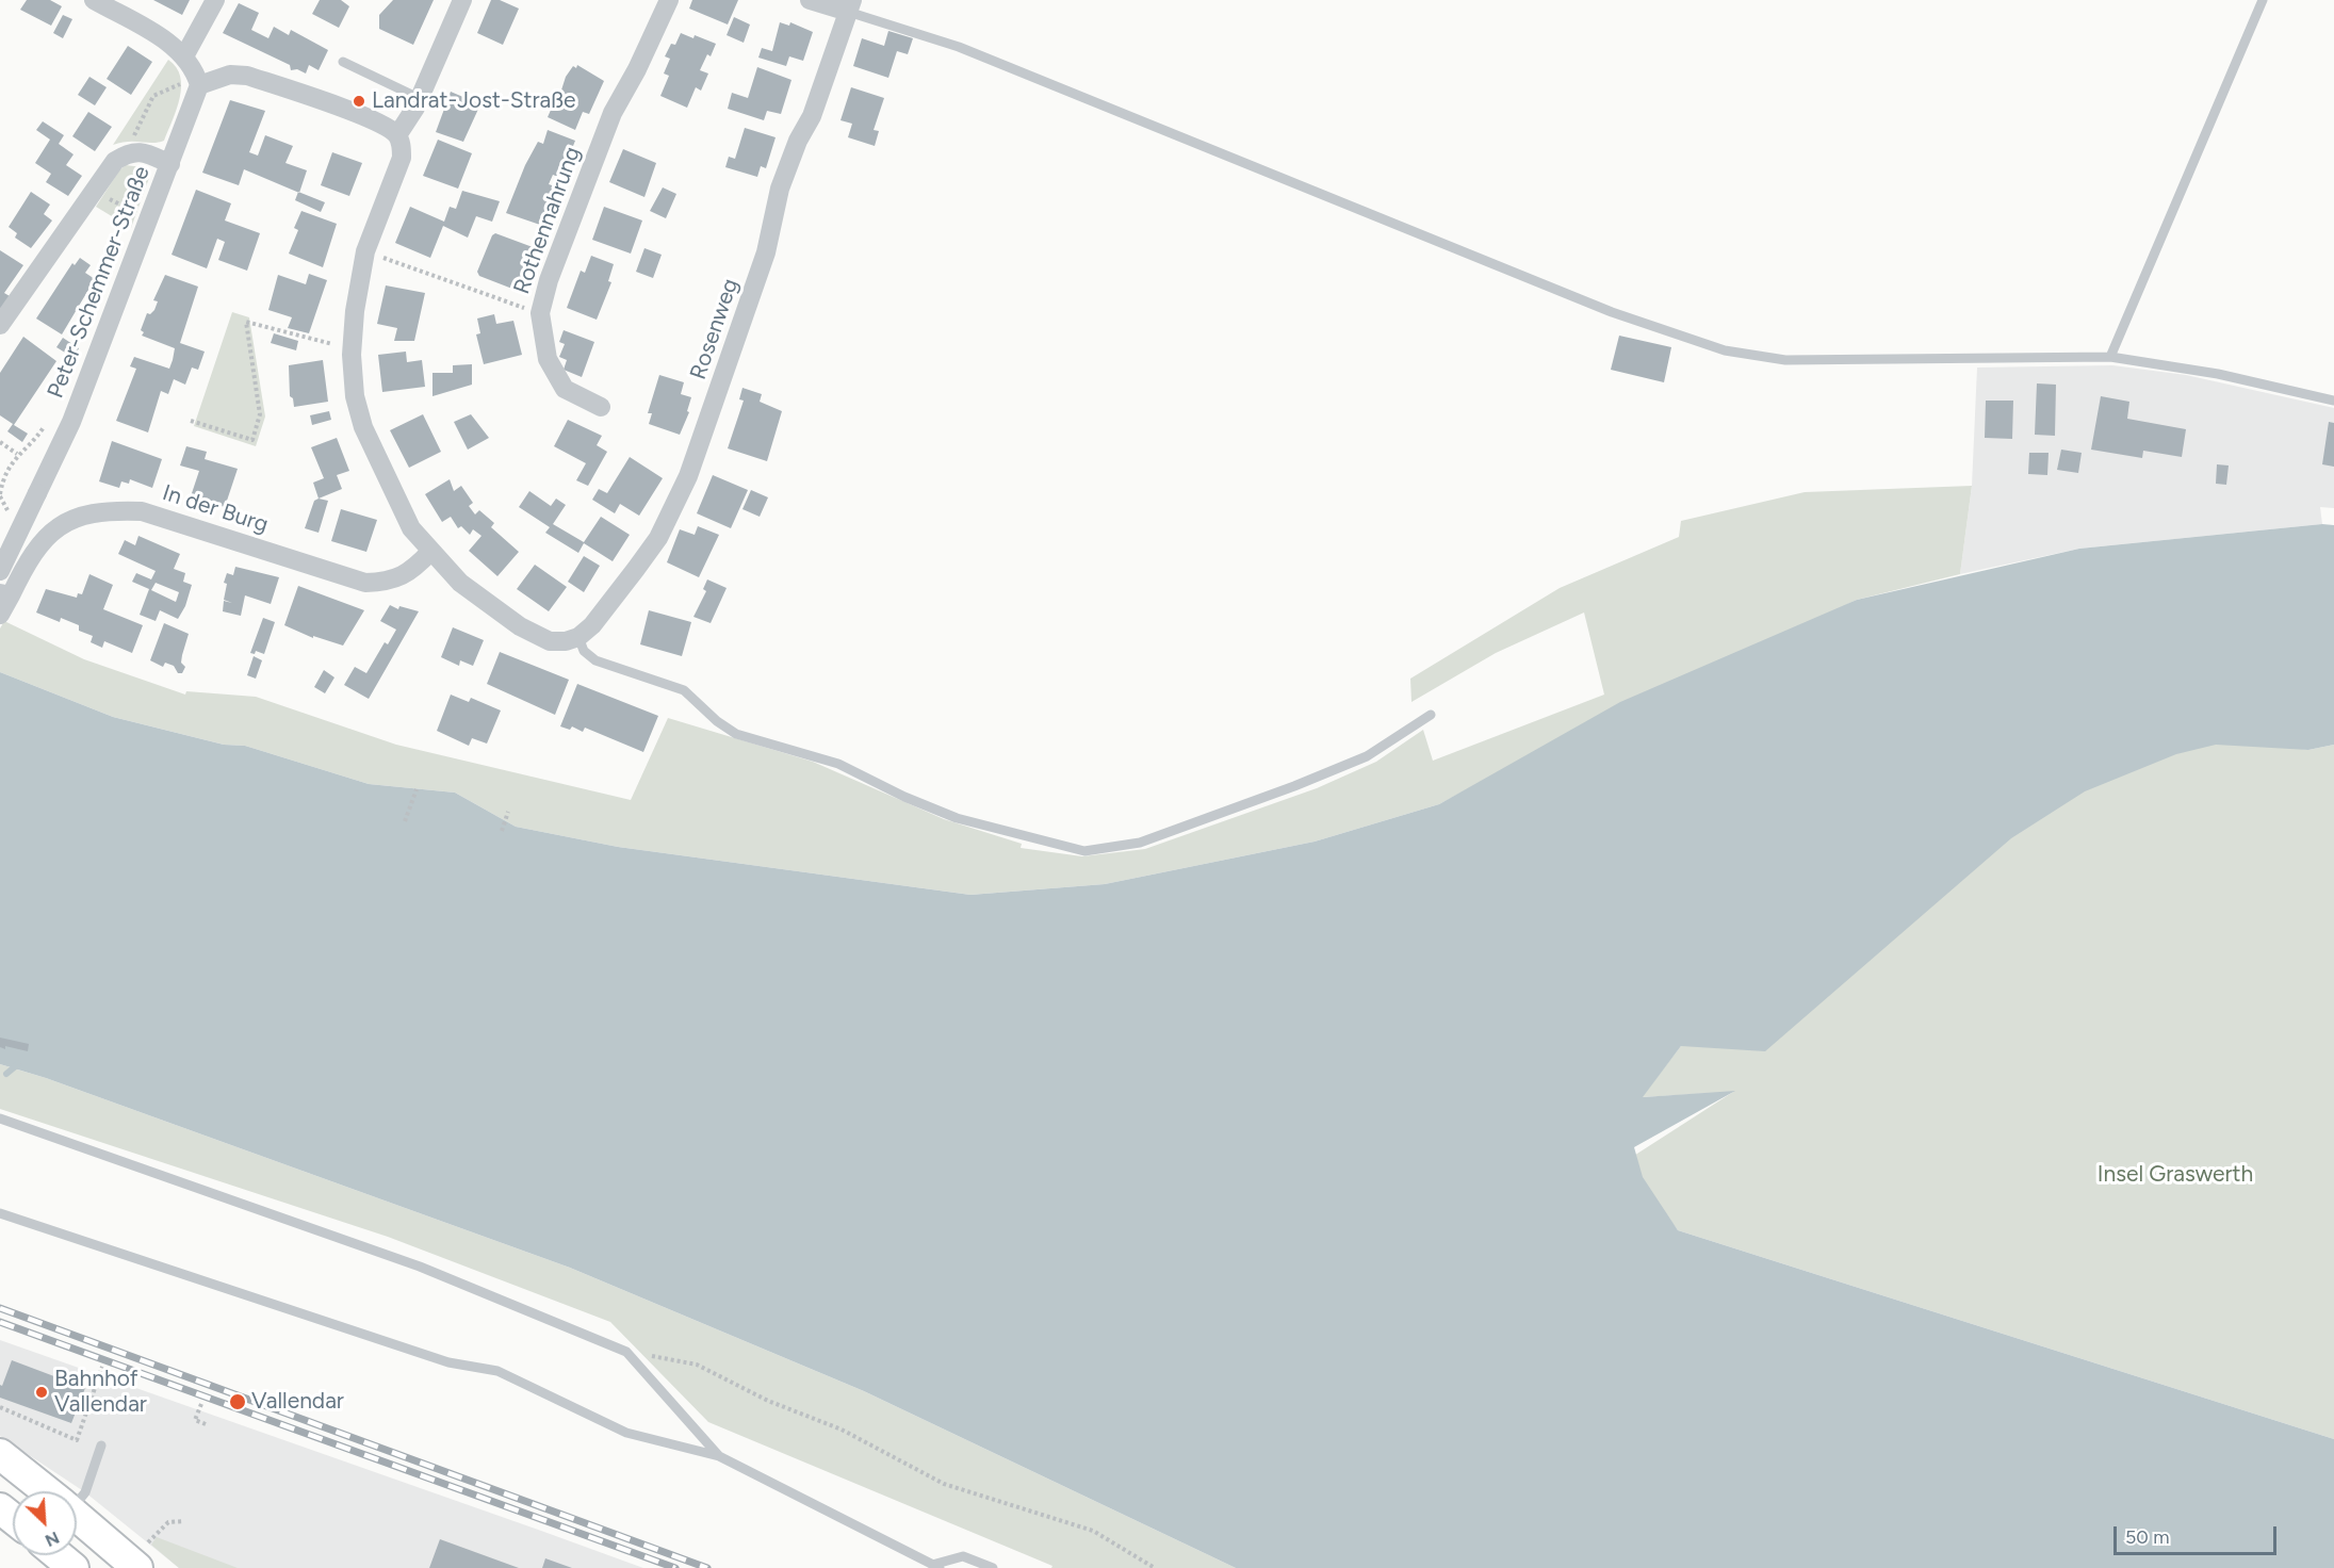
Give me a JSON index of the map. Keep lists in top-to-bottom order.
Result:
{
  "streets": {
    "street": [
      "Rothennahrung",
      "Peter-Schemmer-Straße",
      "Rosenweg",
      "In der Burg"
    ]
  },
  "parks": ["Insel Graswerth"],
  "places": ["Landrat-Jost-Straße", "Bahnhof Vallendar", "Vallendar"],
  "scale_bar": "50 m",
  "north": "bottom right"
}
